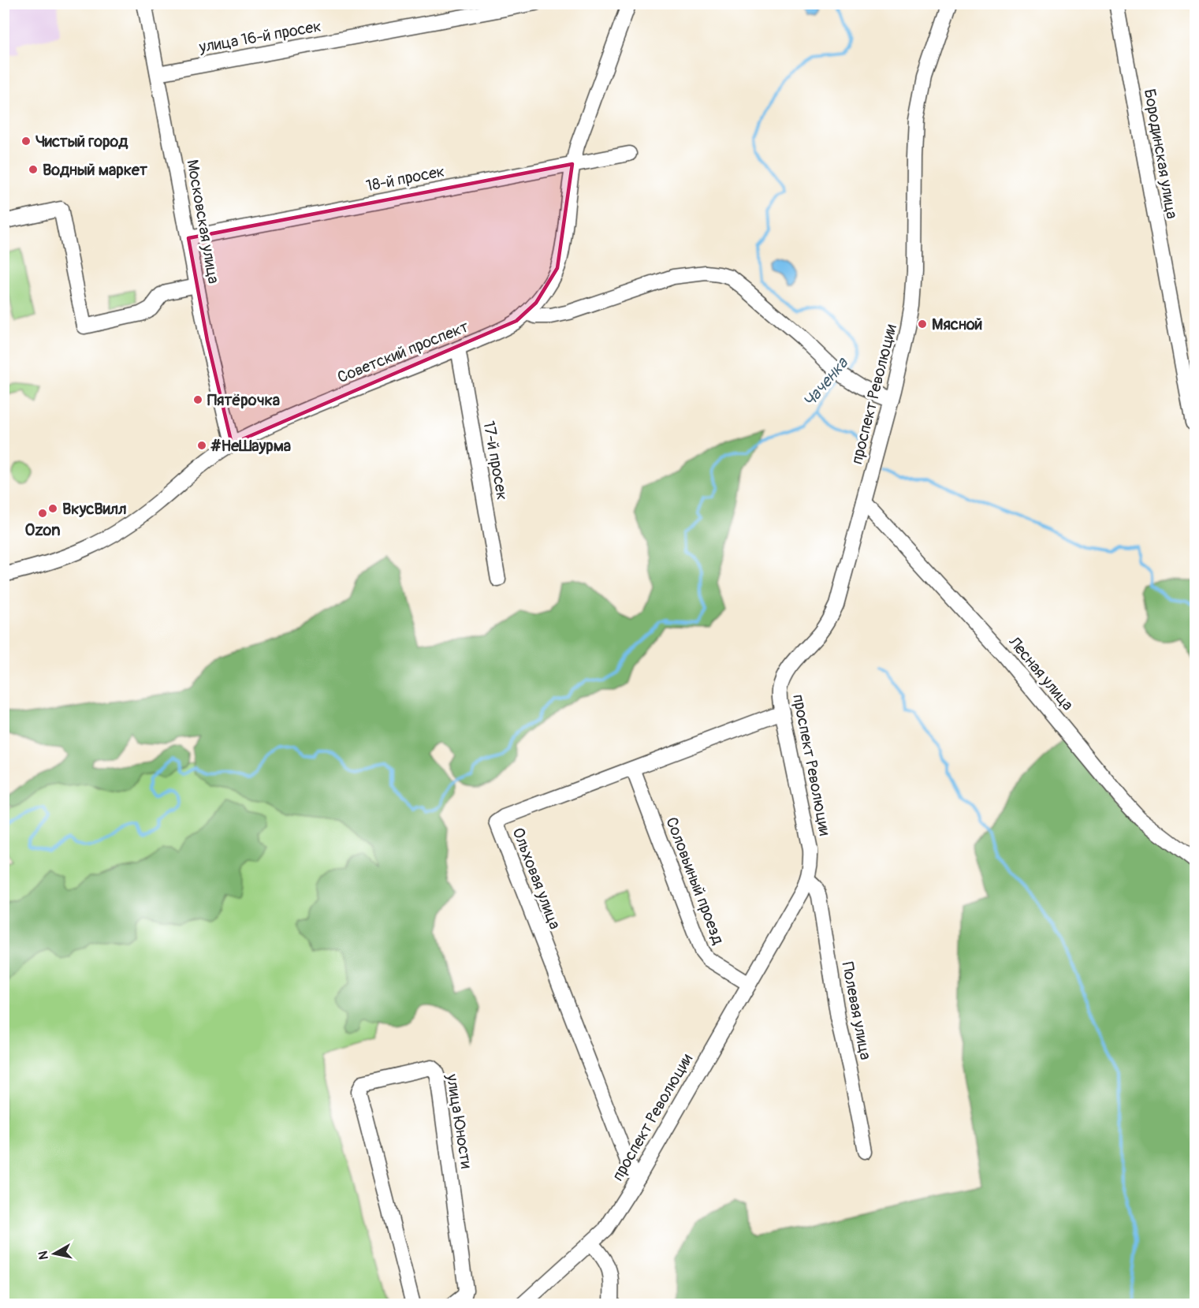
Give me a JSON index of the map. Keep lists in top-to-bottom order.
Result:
{
  "streets": {
    "street": [
      "улица 16-й просек",
      "Бородинская улица",
      "18-й просек",
      "Московская улица",
      "Советский проспект",
      "проспект Революции",
      "17-й просек",
      "Лесная улица",
      "Ольховая улица",
      "Соловьиный проезд",
      "Полевая улица",
      "улица Юности"
    ]
  },
  "crossings": [
    ["улица 16-й просек", "Московская улица"],
    ["18-й просек", "Московская улица"],
    ["18-й просек", "Советский проспект"],
    ["Московская улица", "Советский проспект"],
    ["Советский проспект", "17-й просек"],
    ["проспект Революции", "Лесная улица"],
    ["проспект Революции", "Ольховая улица"],
    ["проспект Революции", "Соловьиный проезд"],
    ["проспект Революции", "Полевая улица"],
    ["Ольховая улица", "Соловьиный проезд"]
  ],
  "water": ["Чаченка"],
  "places": [
    "Чистый город",
    "Водный маркет",
    "Мясной",
    "Пятёрочка",
    "#НеШаурма",
    "ВкусВилл",
    "Ozon"
  ],
  "north": "left"
}
